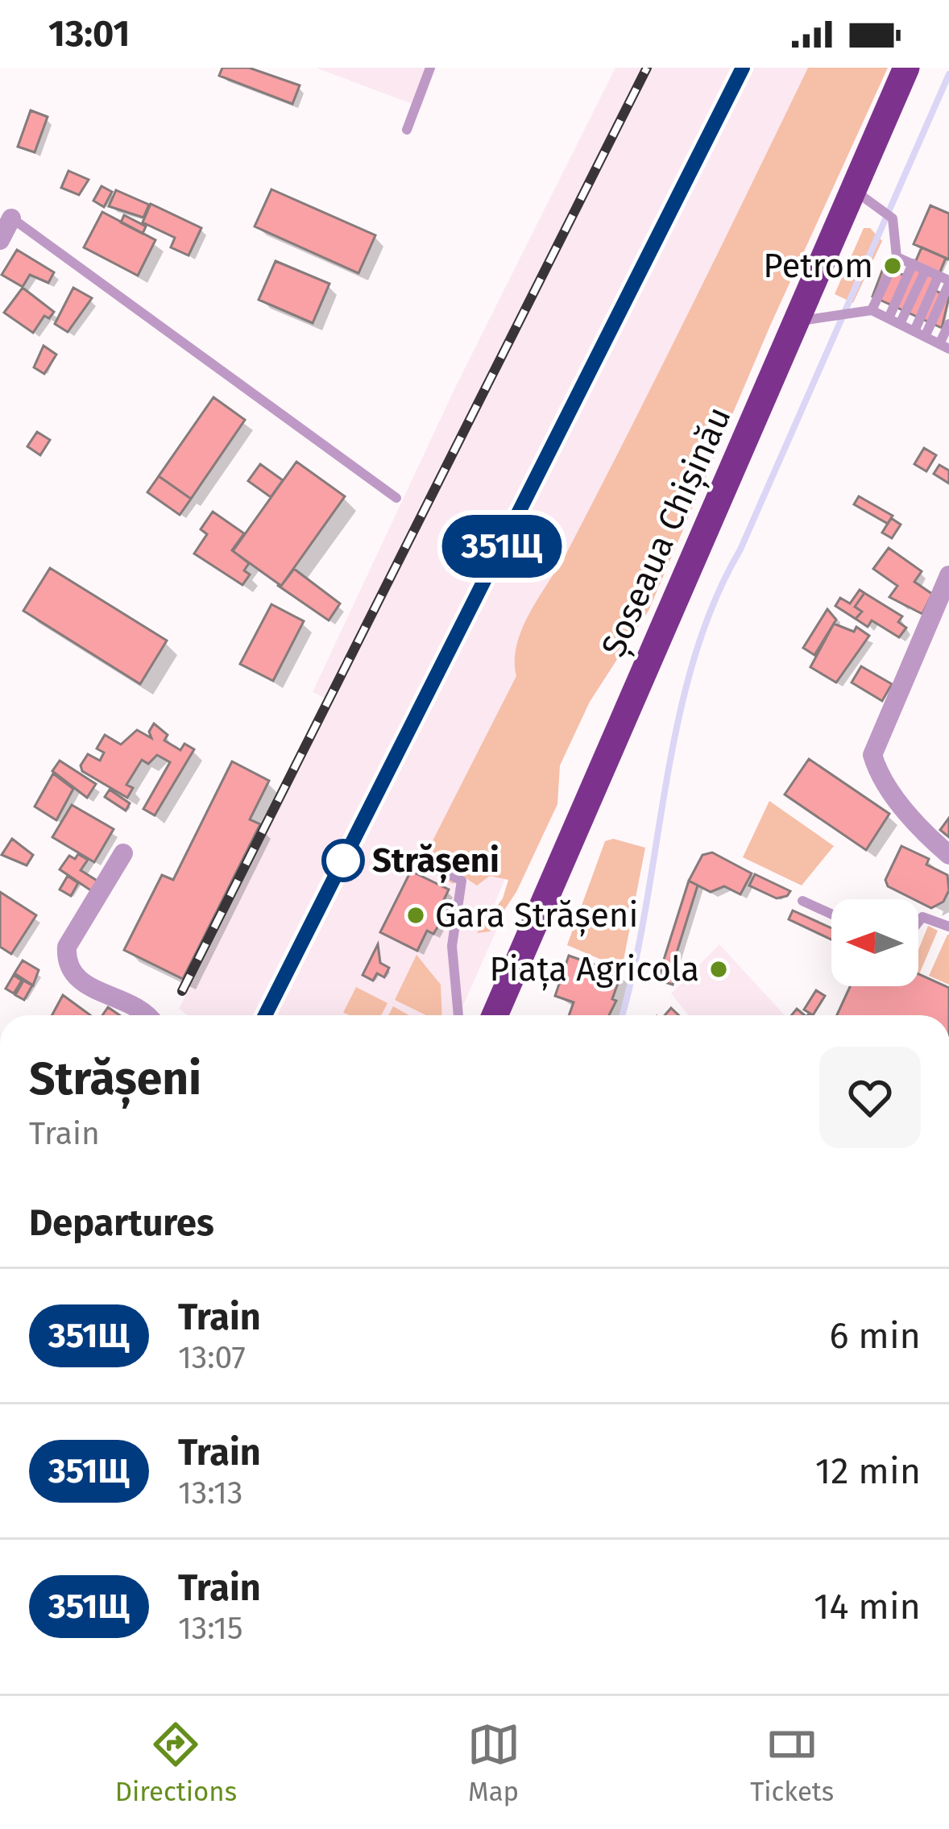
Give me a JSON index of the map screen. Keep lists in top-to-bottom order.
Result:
{
  "streets": {
    "highway": ["Șoseaua Chișinău"]
  },
  "places": [
    "Petrom",
    "Strășeni",
    "Gara Strășeni",
    "Piața Agricola"
  ],
  "north": "left",
  "page": {
    "status": "13:01",
    "on_map": "351Щ",
    "heading": [
      ["Strășeni", "Train"],
      "Departures"
    ],
    "list": [
      {
        "mark": "351Щ",
        "name": "Train",
        "note": "13:07",
        "value": "6 min"
      },
      {
        "mark": "351Щ",
        "name": "Train",
        "note": "13:13",
        "value": "12 min"
      },
      {
        "mark": "351Щ",
        "name": "Train",
        "note": "13:15",
        "value": "14 min"
      }
    ],
    "tabs": ["Directions", "Map", "Tickets"]
  }
}
